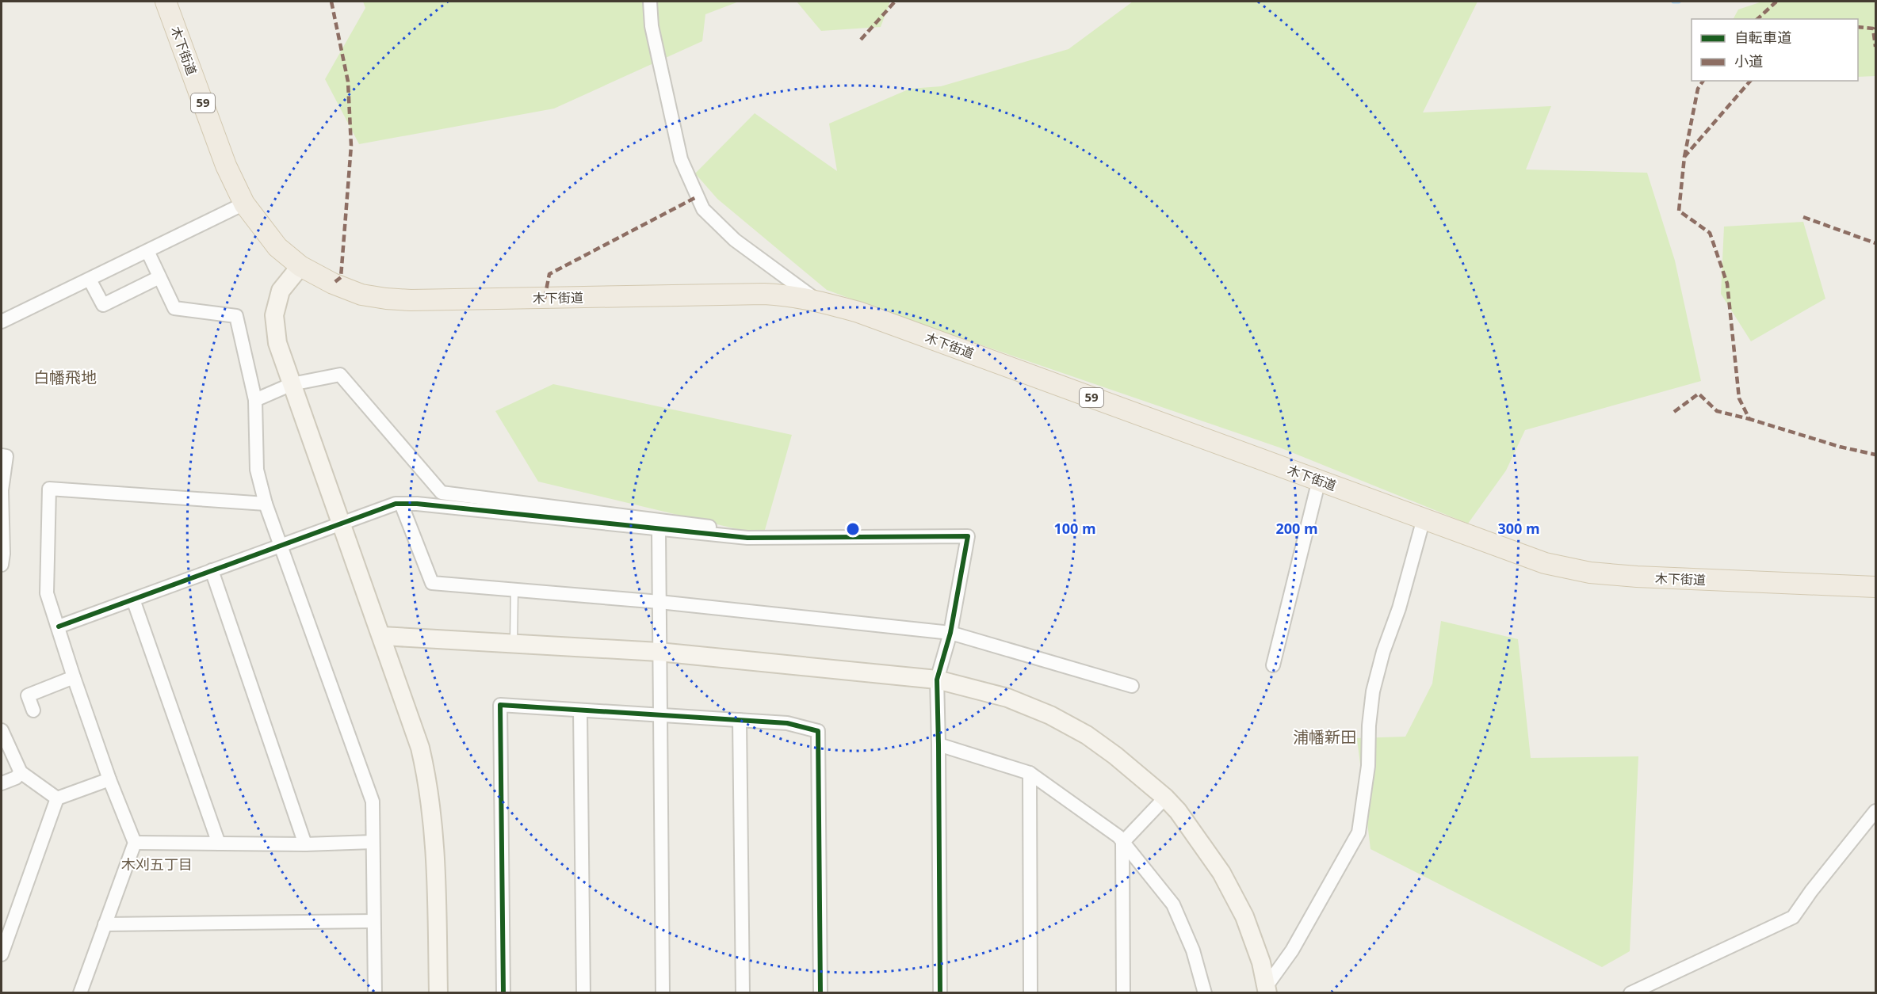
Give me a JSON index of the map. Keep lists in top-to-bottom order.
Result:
{
  "streets": {
    "main road": ["木下街道", "59"]
  },
  "districts": ["白幡飛地", "浦幡新田", "木刈五丁目"],
  "legend": ["自転車道", "小道"],
  "rings": ["100 m", "200 m", "300 m"]
}
